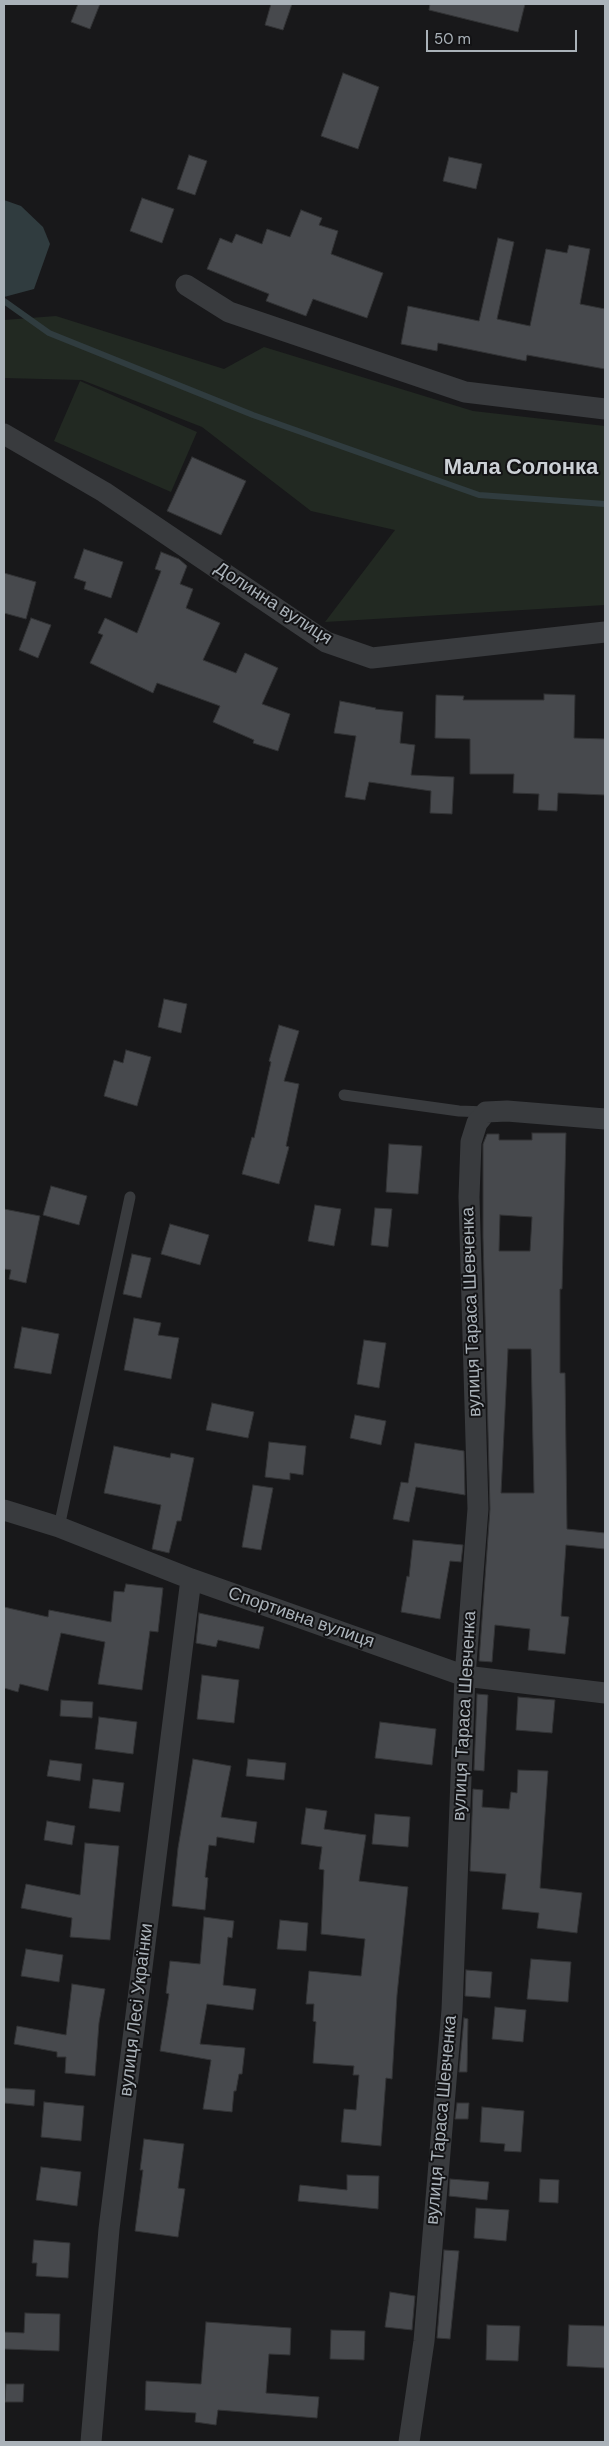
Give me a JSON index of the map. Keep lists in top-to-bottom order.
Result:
{
  "streets": {
    "street": [
      "Долинна вулиця",
      "вулиця Тараса Шевченка",
      "Спортивна вулиця",
      "вулиця Лесі Українки"
    ]
  },
  "crossings": [
    ["вулиця Тараса Шевченка", "Спортивна вулиця"],
    ["Спортивна вулиця", "вулиця Лесі Українки"]
  ],
  "districts": ["Мала Солонка"],
  "scale_bar": "50 m"
}
